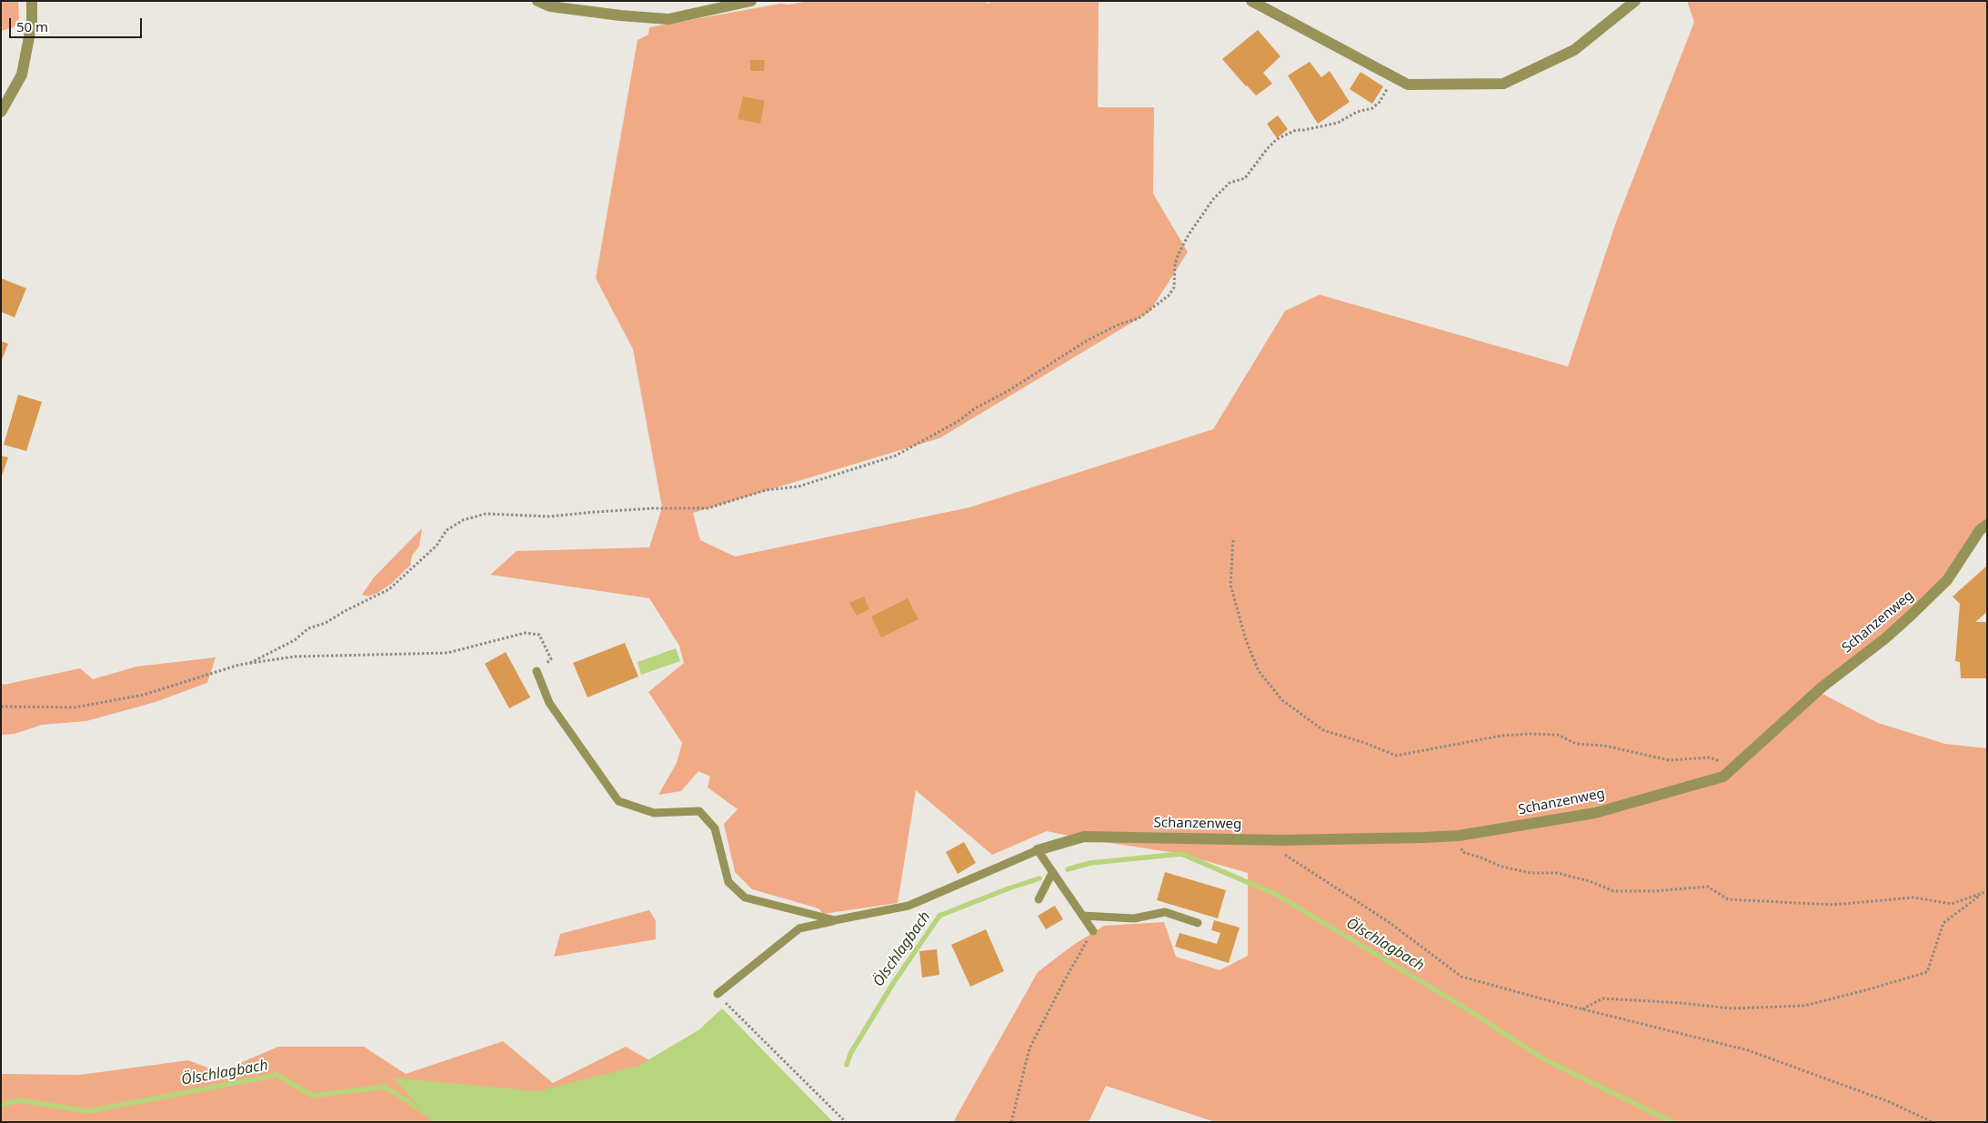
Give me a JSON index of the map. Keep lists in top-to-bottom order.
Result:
{
  "streets": {
    "street": ["Schanzenweg"]
  },
  "water": ["Ölschlagbach"],
  "scale_bar": "50 m"
}
